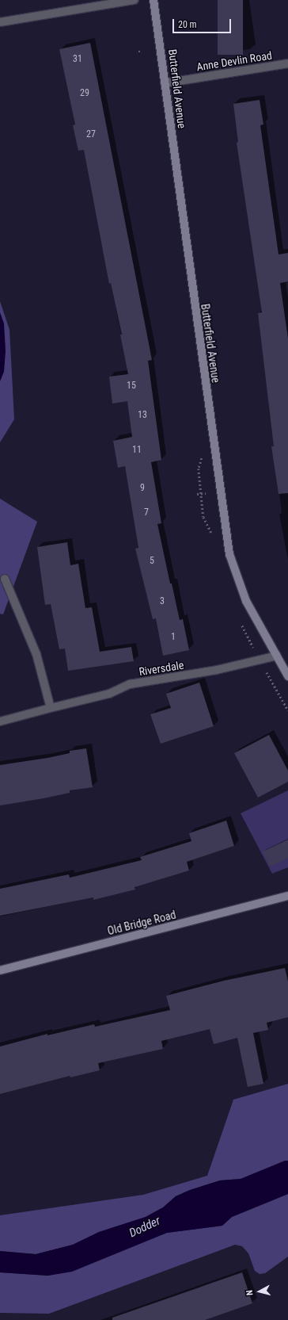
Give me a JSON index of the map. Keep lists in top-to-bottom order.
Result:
{
  "streets": {
    "main road": ["Butterfield Avenue", "Old Bridge Road"],
    "street": ["Anne Devlin Road", "Riversdale"]
  },
  "crossings": [
    ["Anne Devlin Road", "Butterfield Avenue"],
    ["Butterfield Avenue", "Riversdale"]
  ],
  "water": ["Dodder"],
  "house_numbers": [
    "31",
    "29",
    "27",
    "15",
    "13",
    "11",
    "9",
    "7",
    "5",
    "3",
    "1"
  ],
  "scale_bar": "20 m",
  "north": "left"
}
